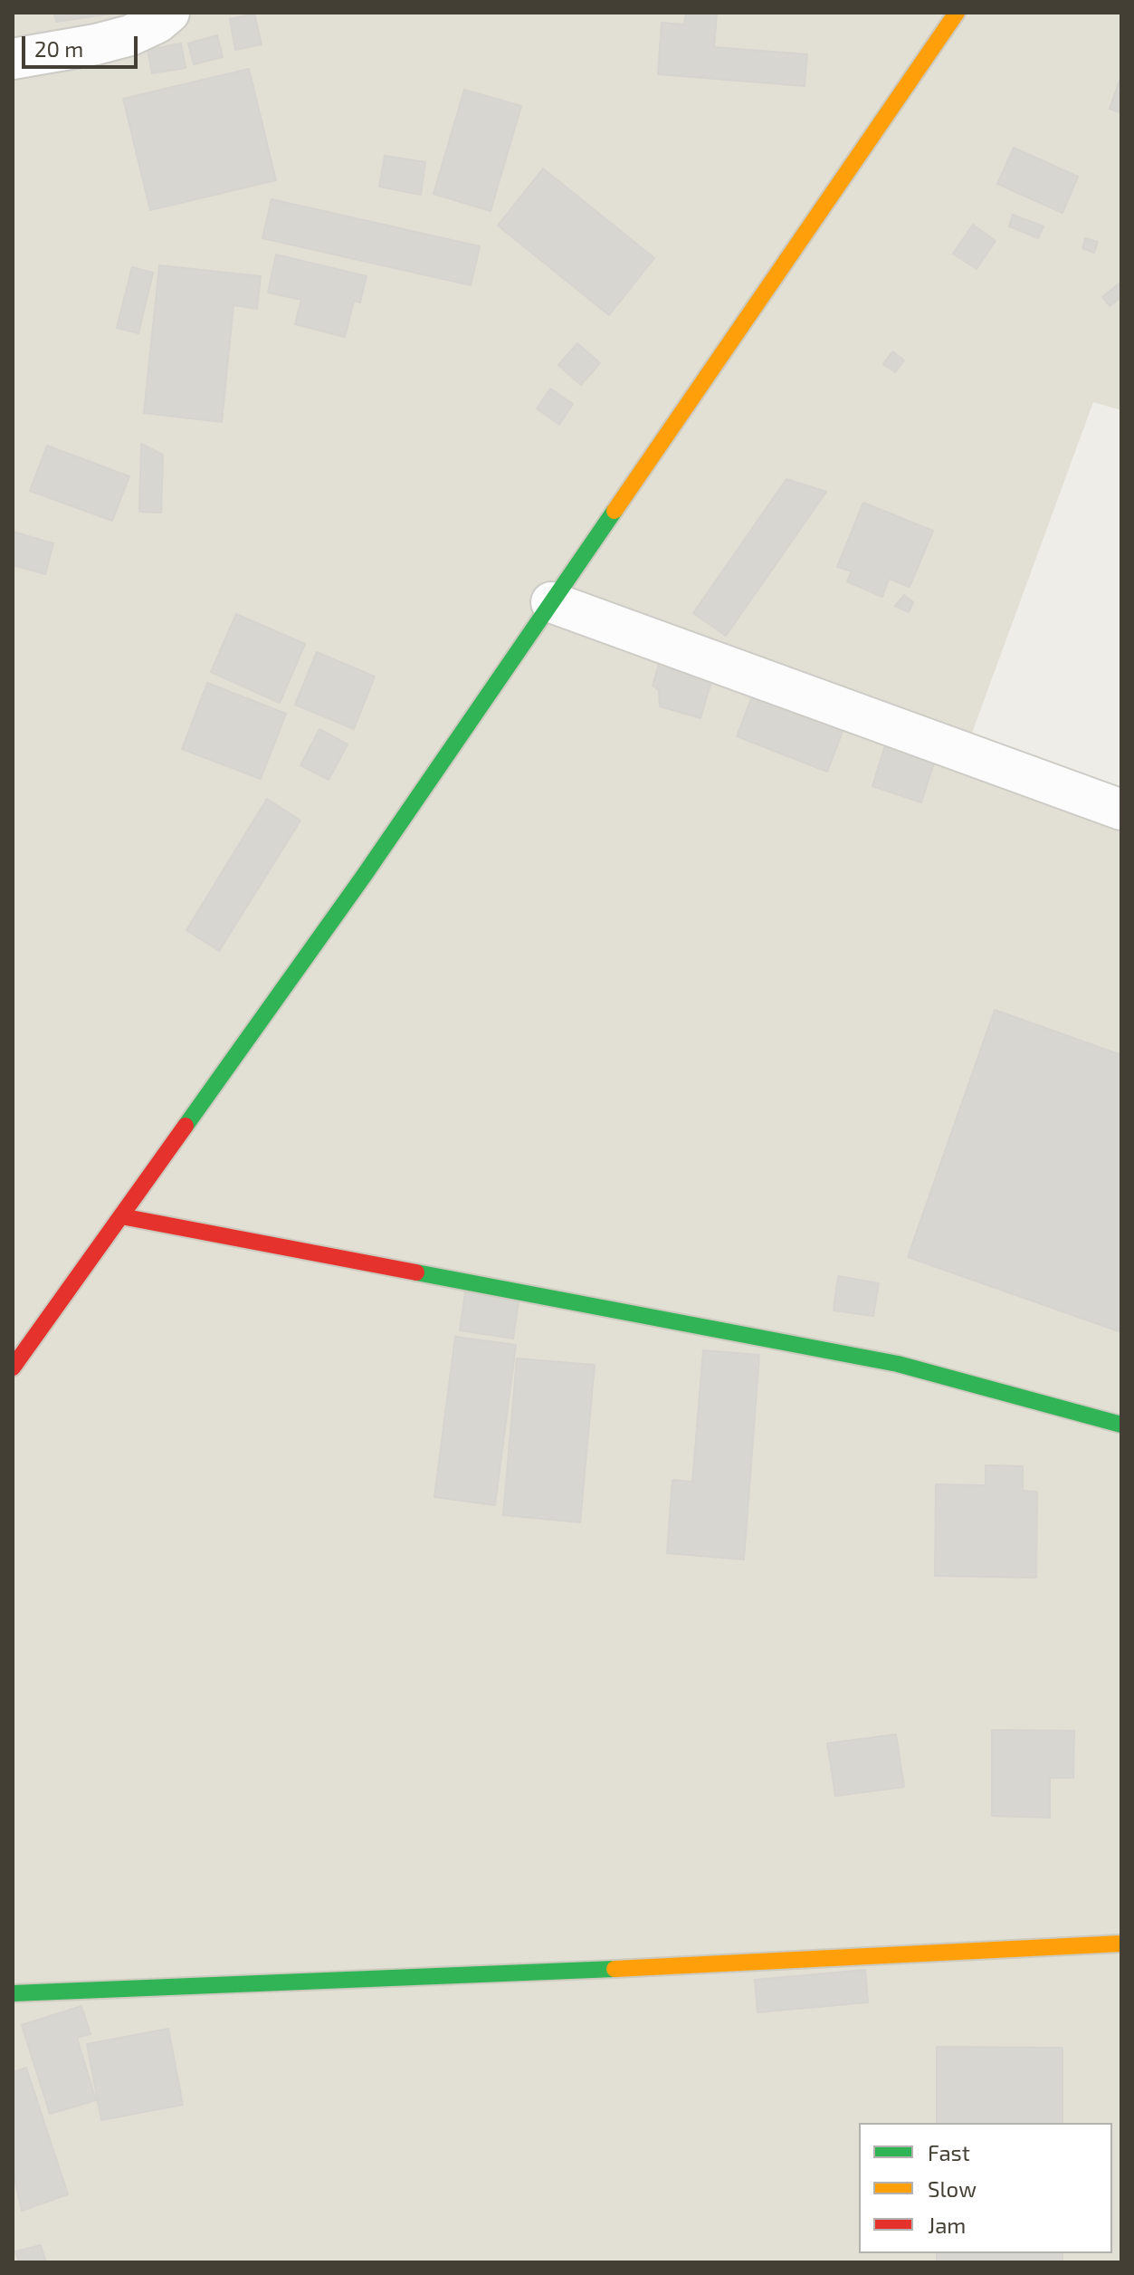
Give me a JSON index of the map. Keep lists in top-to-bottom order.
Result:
{
  "legend": ["Fast", "Slow", "Jam"],
  "scale_bar": "20 m"
}
